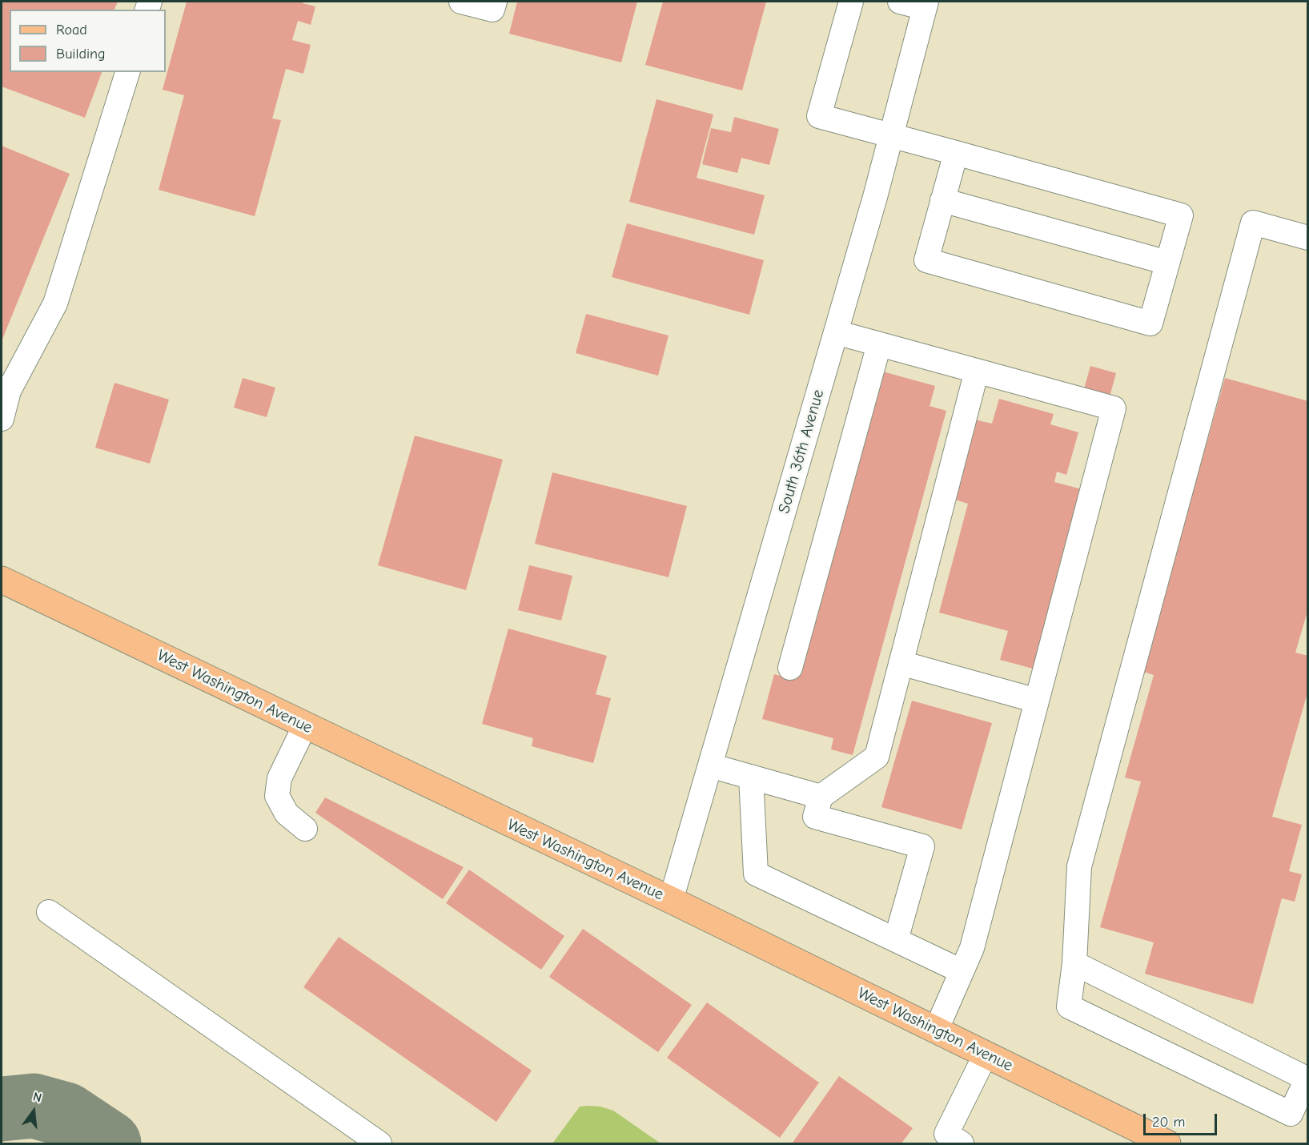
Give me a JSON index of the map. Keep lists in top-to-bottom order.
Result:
{
  "streets": {
    "main road": ["West Washington Avenue"],
    "street": ["South 36th Avenue"]
  },
  "crossings": [
    ["South 36th Avenue", "West Washington Avenue"]
  ],
  "legend": ["Road", "Building"],
  "scale_bar": "20 m",
  "north": "top"
}
